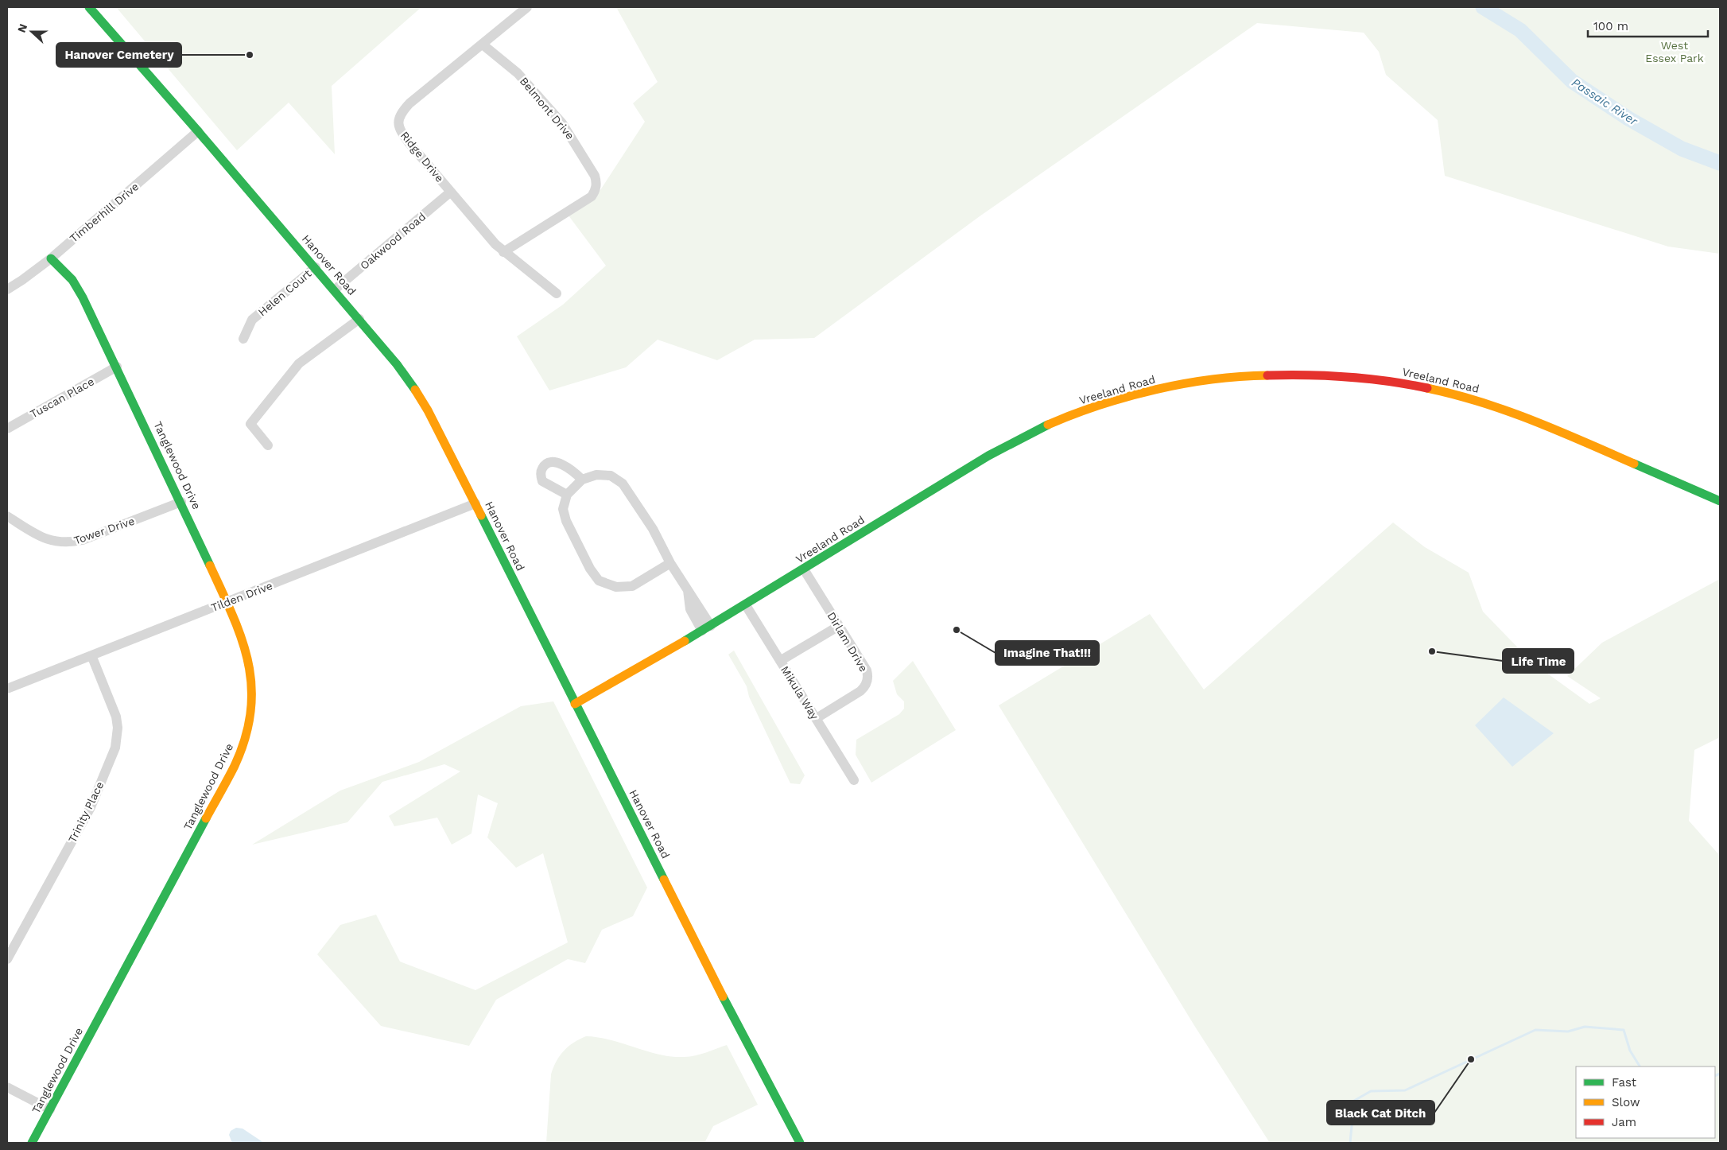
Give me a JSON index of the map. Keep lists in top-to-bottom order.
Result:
{
  "streets": {
    "street": [
      "Belmont Drive",
      "Ridge Drive",
      "Timberhill Drive",
      "Oakwood Road",
      "Hanover Road",
      "Helen Court",
      "Vreeland Road",
      "Tuscan Place",
      "Tanglewood Drive",
      "Tower Drive",
      "Tilden Drive",
      "Dirlam Drive",
      "Mikula Way",
      "Trinity Place"
    ]
  },
  "crossings": [
    ["Belmont Drive", "Ridge Drive"],
    ["Ridge Drive", "Oakwood Road"],
    ["Timberhill Drive", "Hanover Road"],
    ["Timberhill Drive", "Tanglewood Drive"],
    ["Oakwood Road", "Hanover Road"],
    ["Hanover Road", "Helen Court"],
    ["Hanover Road", "Vreeland Road"],
    ["Hanover Road", "Tilden Drive"],
    ["Vreeland Road", "Dirlam Drive"],
    ["Vreeland Road", "Mikula Way"],
    ["Tuscan Place", "Tanglewood Drive"],
    ["Tanglewood Drive", "Tower Drive"],
    ["Tanglewood Drive", "Tilden Drive"],
    ["Tilden Drive", "Trinity Place"],
    ["Dirlam Drive", "Mikula Way"]
  ],
  "water": ["Passaic River"],
  "parks": ["West Essex Park"],
  "places": [
    "Hanover Cemetery",
    "Imagine That!!!",
    "Life Time",
    "Black Cat Ditch"
  ],
  "legend": ["Fast", "Slow", "Jam"],
  "scale_bar": "100 m",
  "north": "left"
}
